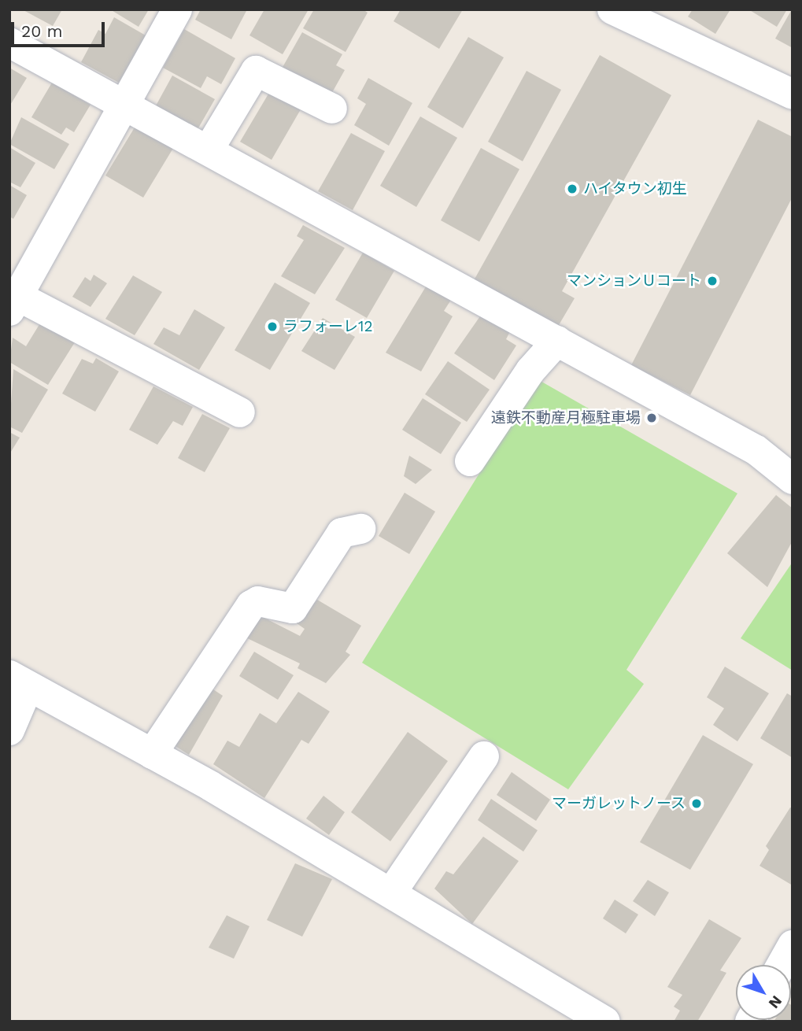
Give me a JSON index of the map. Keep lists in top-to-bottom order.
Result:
{
  "places": [
    "ハイタウン初生",
    "マンションＵコート",
    "ラフォーレ12",
    "遠鉄不動産月極駐車場",
    "マーガレットノース"
  ],
  "scale_bar": "20 m",
  "north": "bottom right"
}
